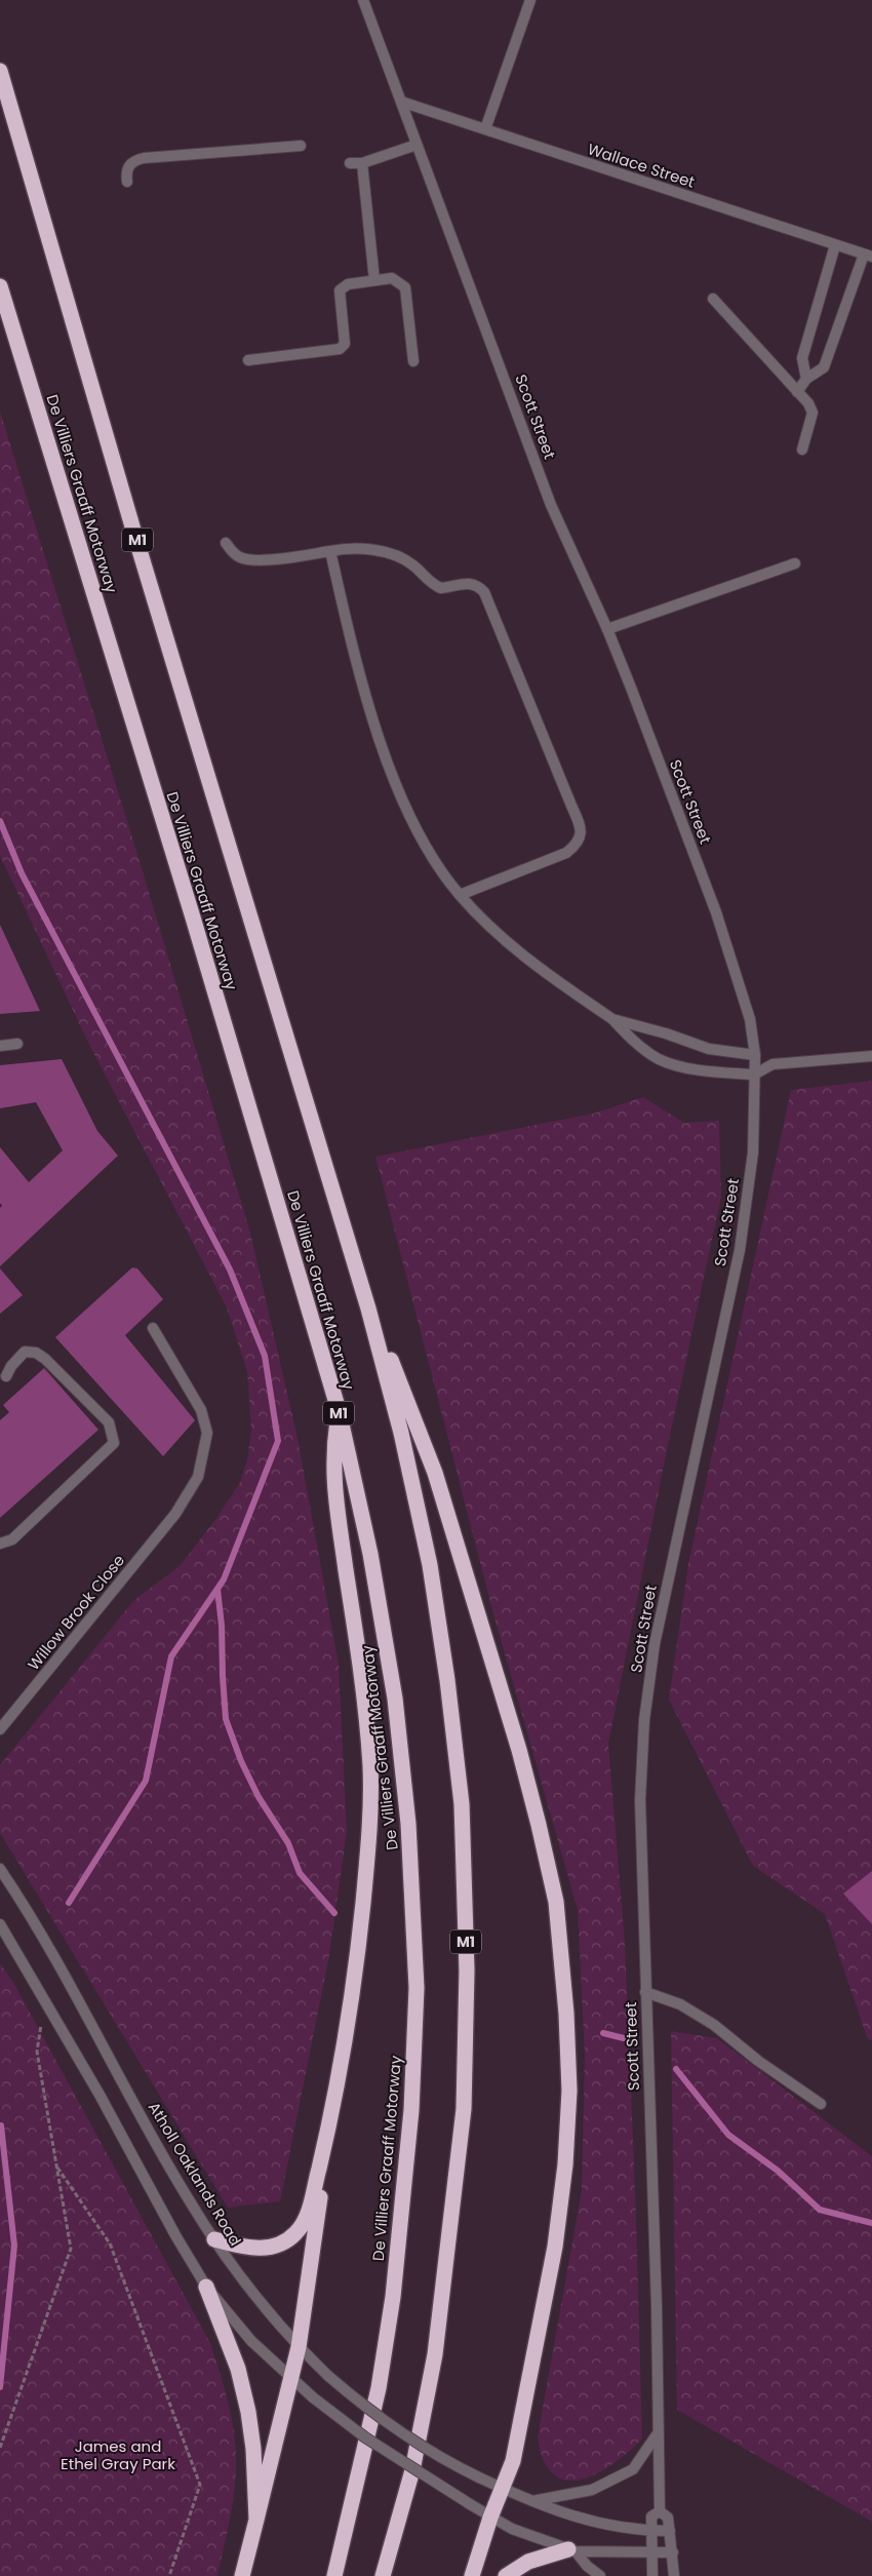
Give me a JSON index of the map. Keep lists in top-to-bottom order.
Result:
{
  "streets": {
    "highway": ["De Villiers Graaff Motorway", "M1"],
    "street": [
      "Wallace Street",
      "Scott Street",
      "Willow Brook Close",
      "Atholl Oaklands Road"
    ]
  },
  "crossings": [
    ["Wallace Street", "Scott Street"],
    ["Scott Street", "Atholl Oaklands Road"]
  ],
  "parks": ["James and Ethel Gray Park"]
}
